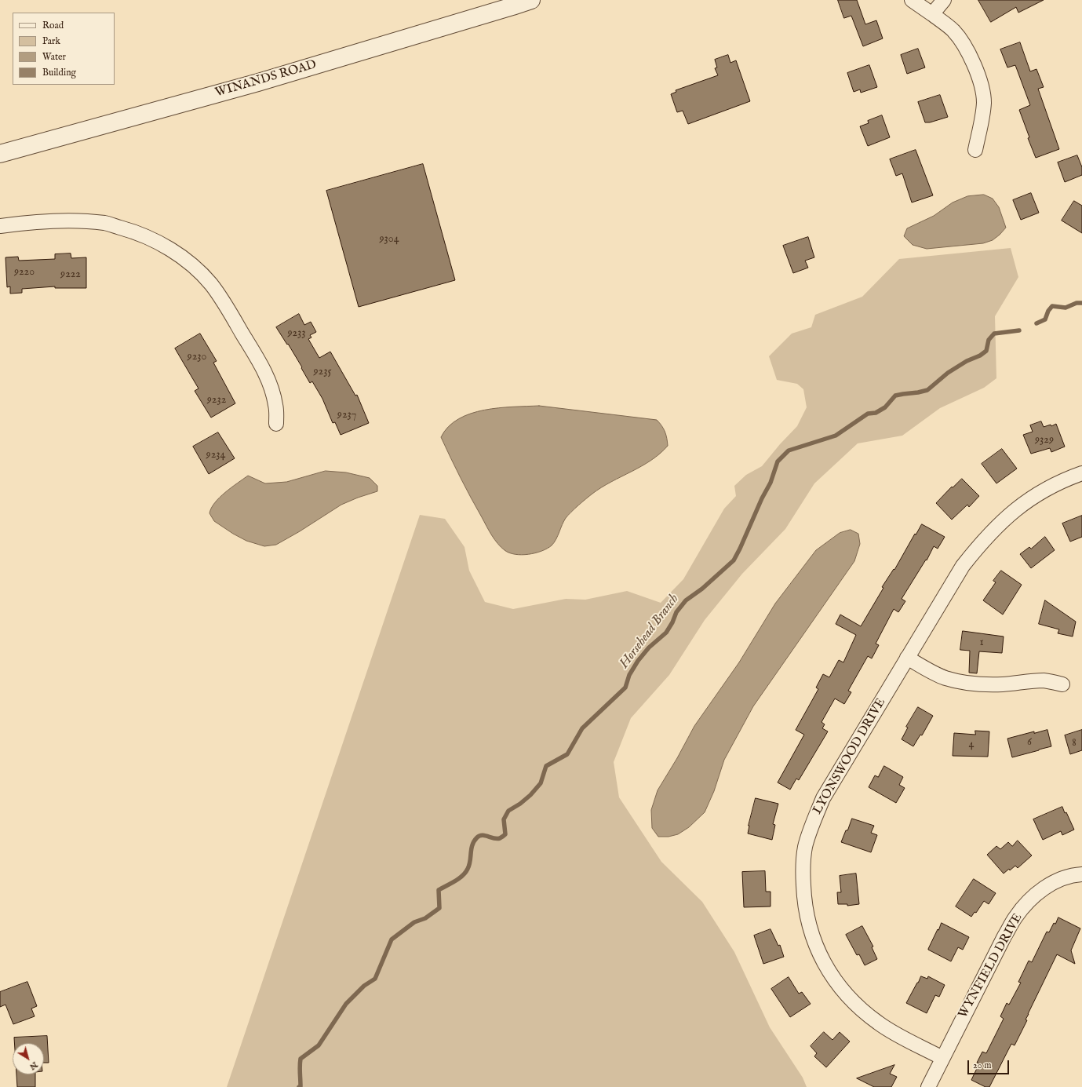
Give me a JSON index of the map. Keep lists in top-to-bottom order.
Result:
{
  "streets": {
    "street": ["WINANDS ROAD", "LYONSWOOD DRIVE", "WYNFIELD DRIVE"]
  },
  "crossings": [
    ["LYONSWOOD DRIVE", "WYNFIELD DRIVE"]
  ],
  "water": ["Horsehead Branch"],
  "house_numbers": [
    "9304",
    "9220",
    "9222",
    "9233",
    "9230",
    "9235",
    "9232",
    "9237",
    "9329",
    "9234",
    "1",
    "6",
    "8",
    "4"
  ],
  "legend": [
    "Road",
    "Park",
    "Water",
    "Building"
  ],
  "scale_bar": "20 m",
  "north": "bottom right"
}
